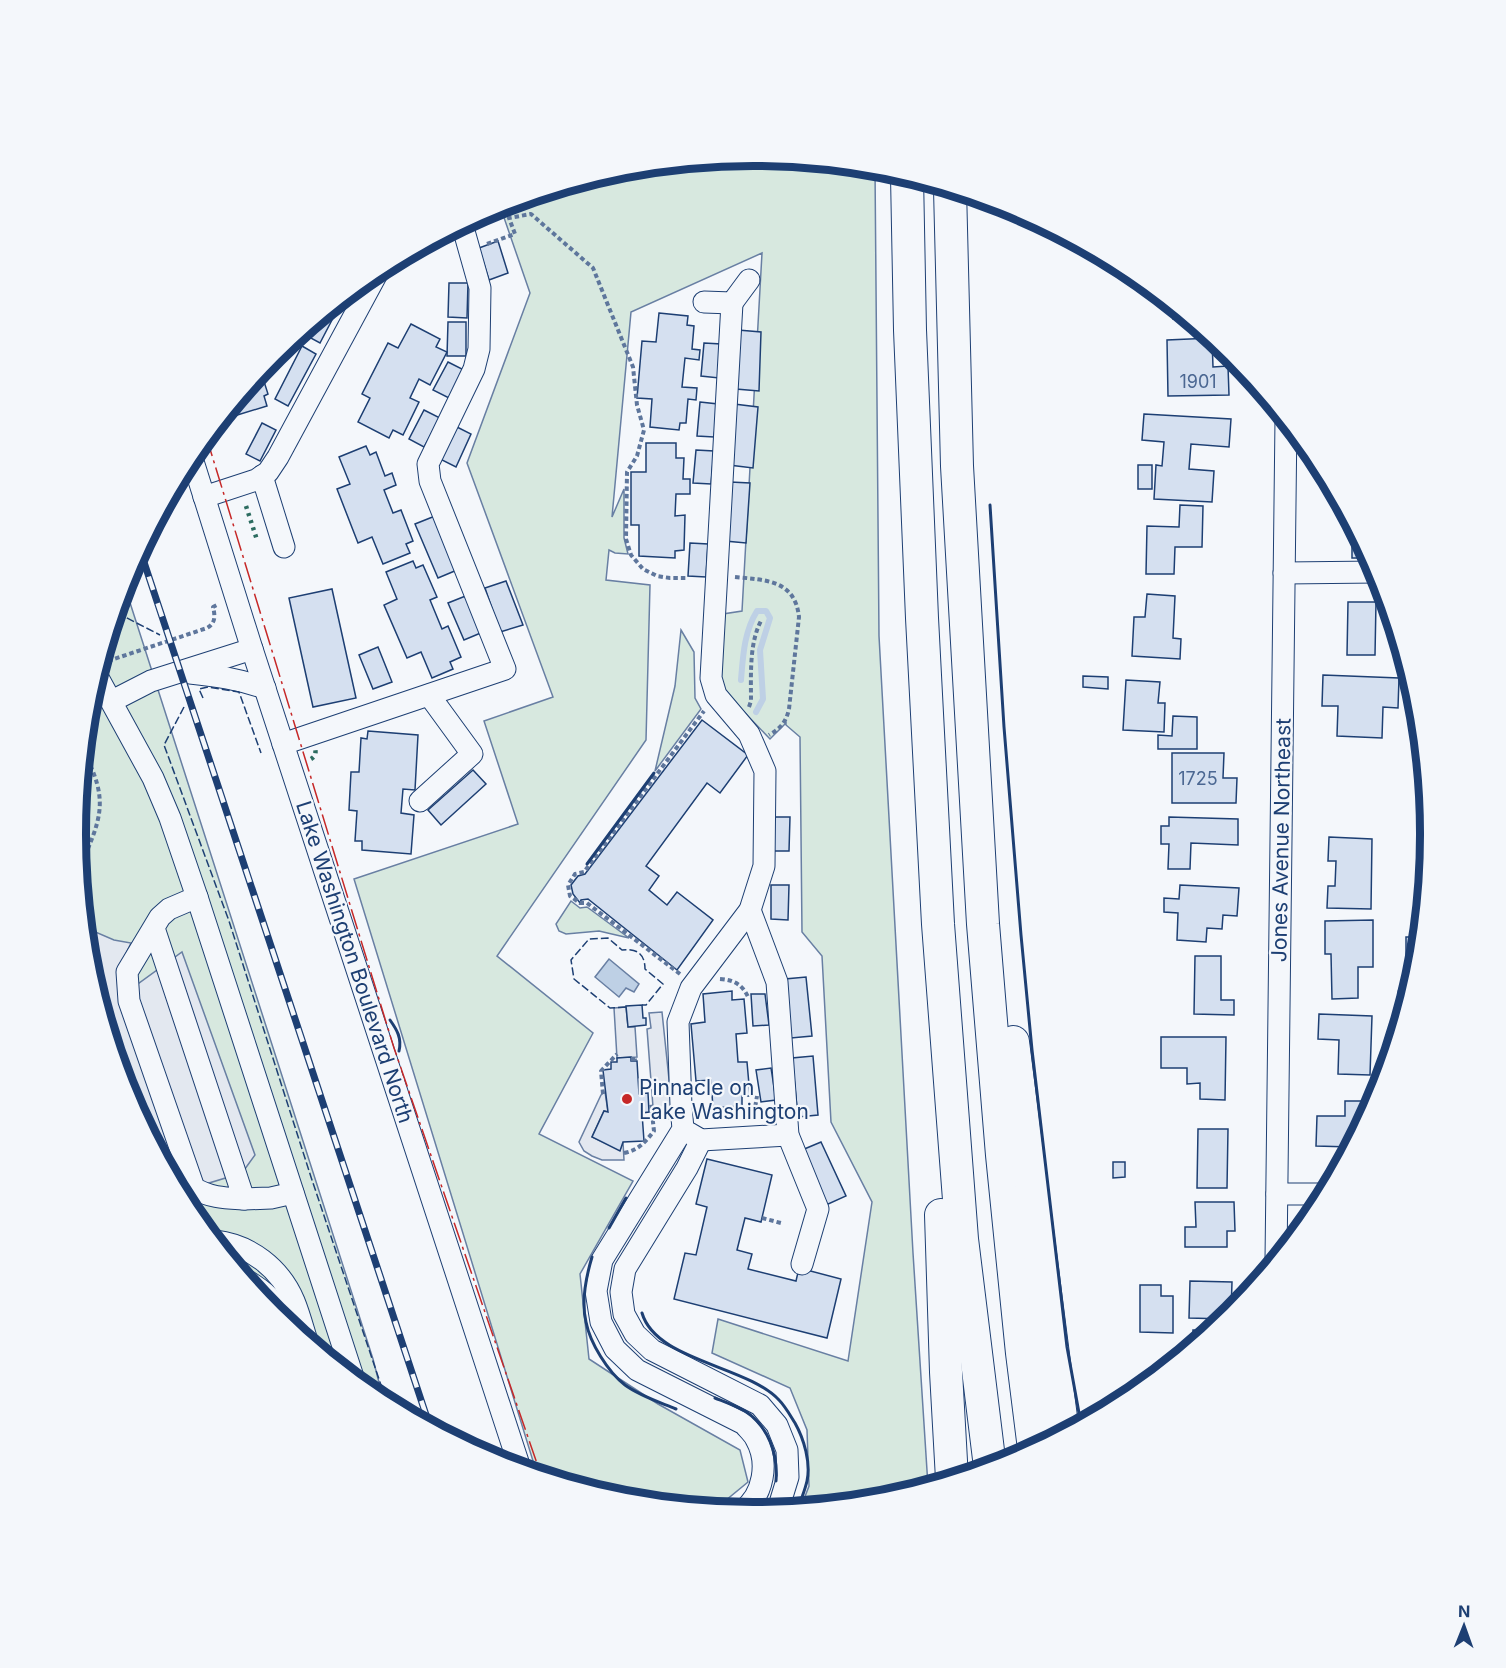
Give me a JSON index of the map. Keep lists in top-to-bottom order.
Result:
{
  "streets": {
    "street": ["Jones Avenue Northeast", "Lake Washington Boulevard North"]
  },
  "places": ["Pinnacle on Lake Washington"],
  "house_numbers": ["1901", "1725"],
  "north": "top"
}
